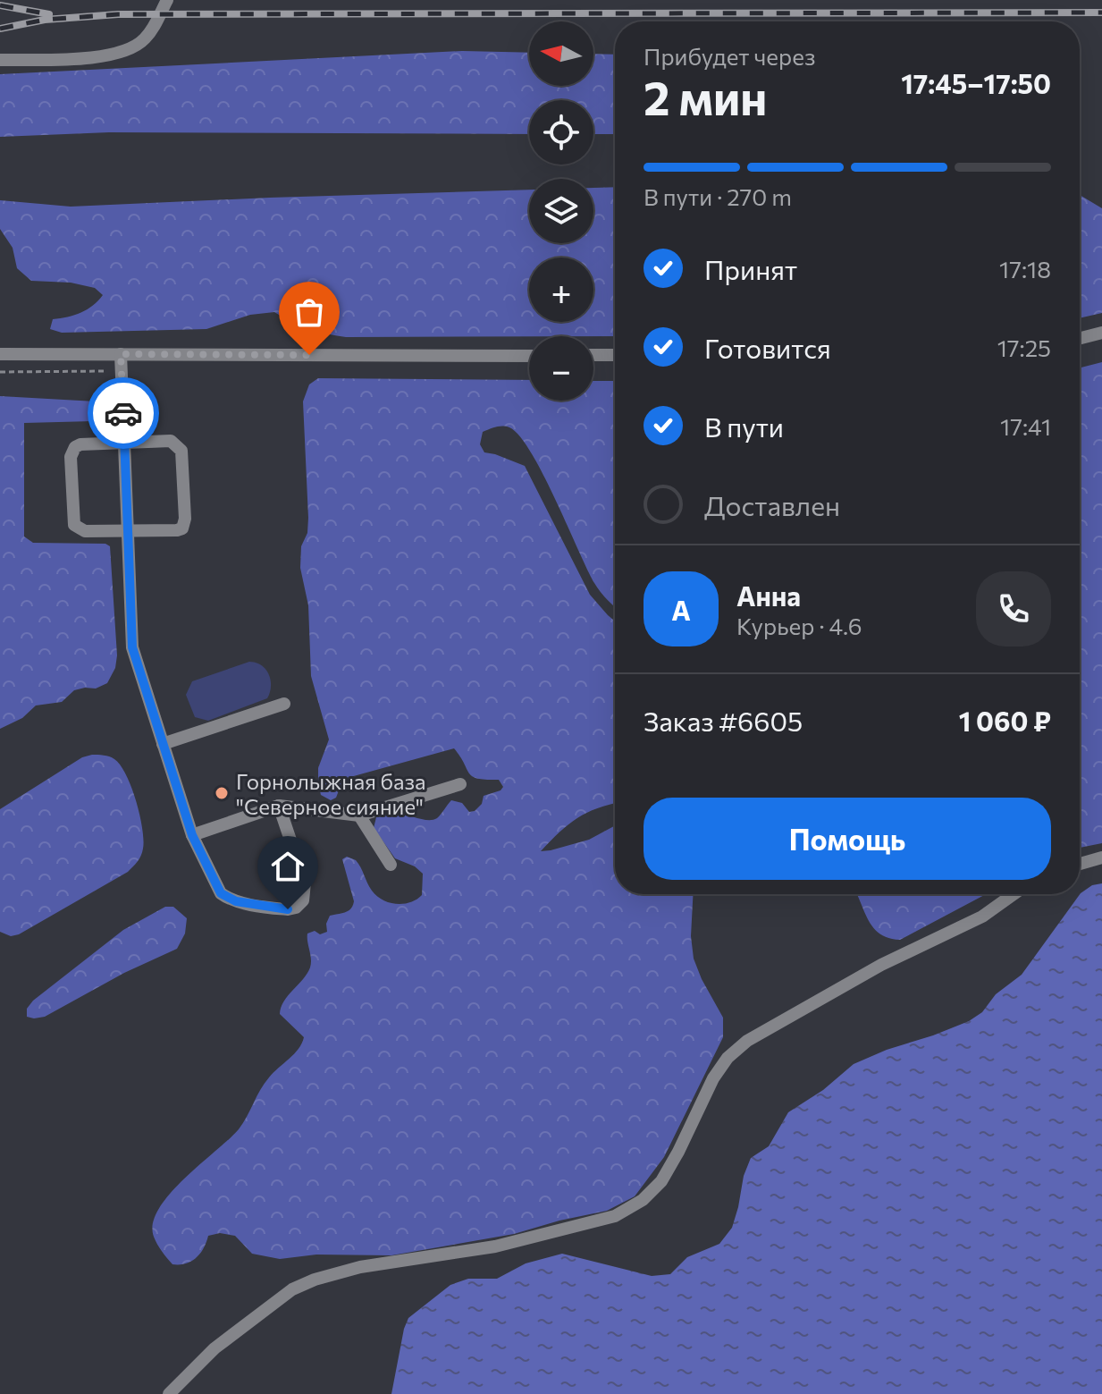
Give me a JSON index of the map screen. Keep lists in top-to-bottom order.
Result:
{
  "places": ["Горнолыжная база \"Северное сияние\""],
  "north": "left",
  "page": {
    "map_buttons": ["+", "−"],
    "heading": ["2 мин", "Прибудет через", "17:45–17:50"],
    "panel": [
      "Анна",
      "Курьер · 4.6",
      "Заказ #6605",
      "1 060 ₽"
    ],
    "bar": "В пути · 270 m",
    "list": [
      ["Принят", "17:18"],
      ["Готовится", "17:25"],
      ["В пути", "17:41"],
      "Доставлен"
    ],
    "round": "А",
    "buttons": "Помощь"
  }
}
